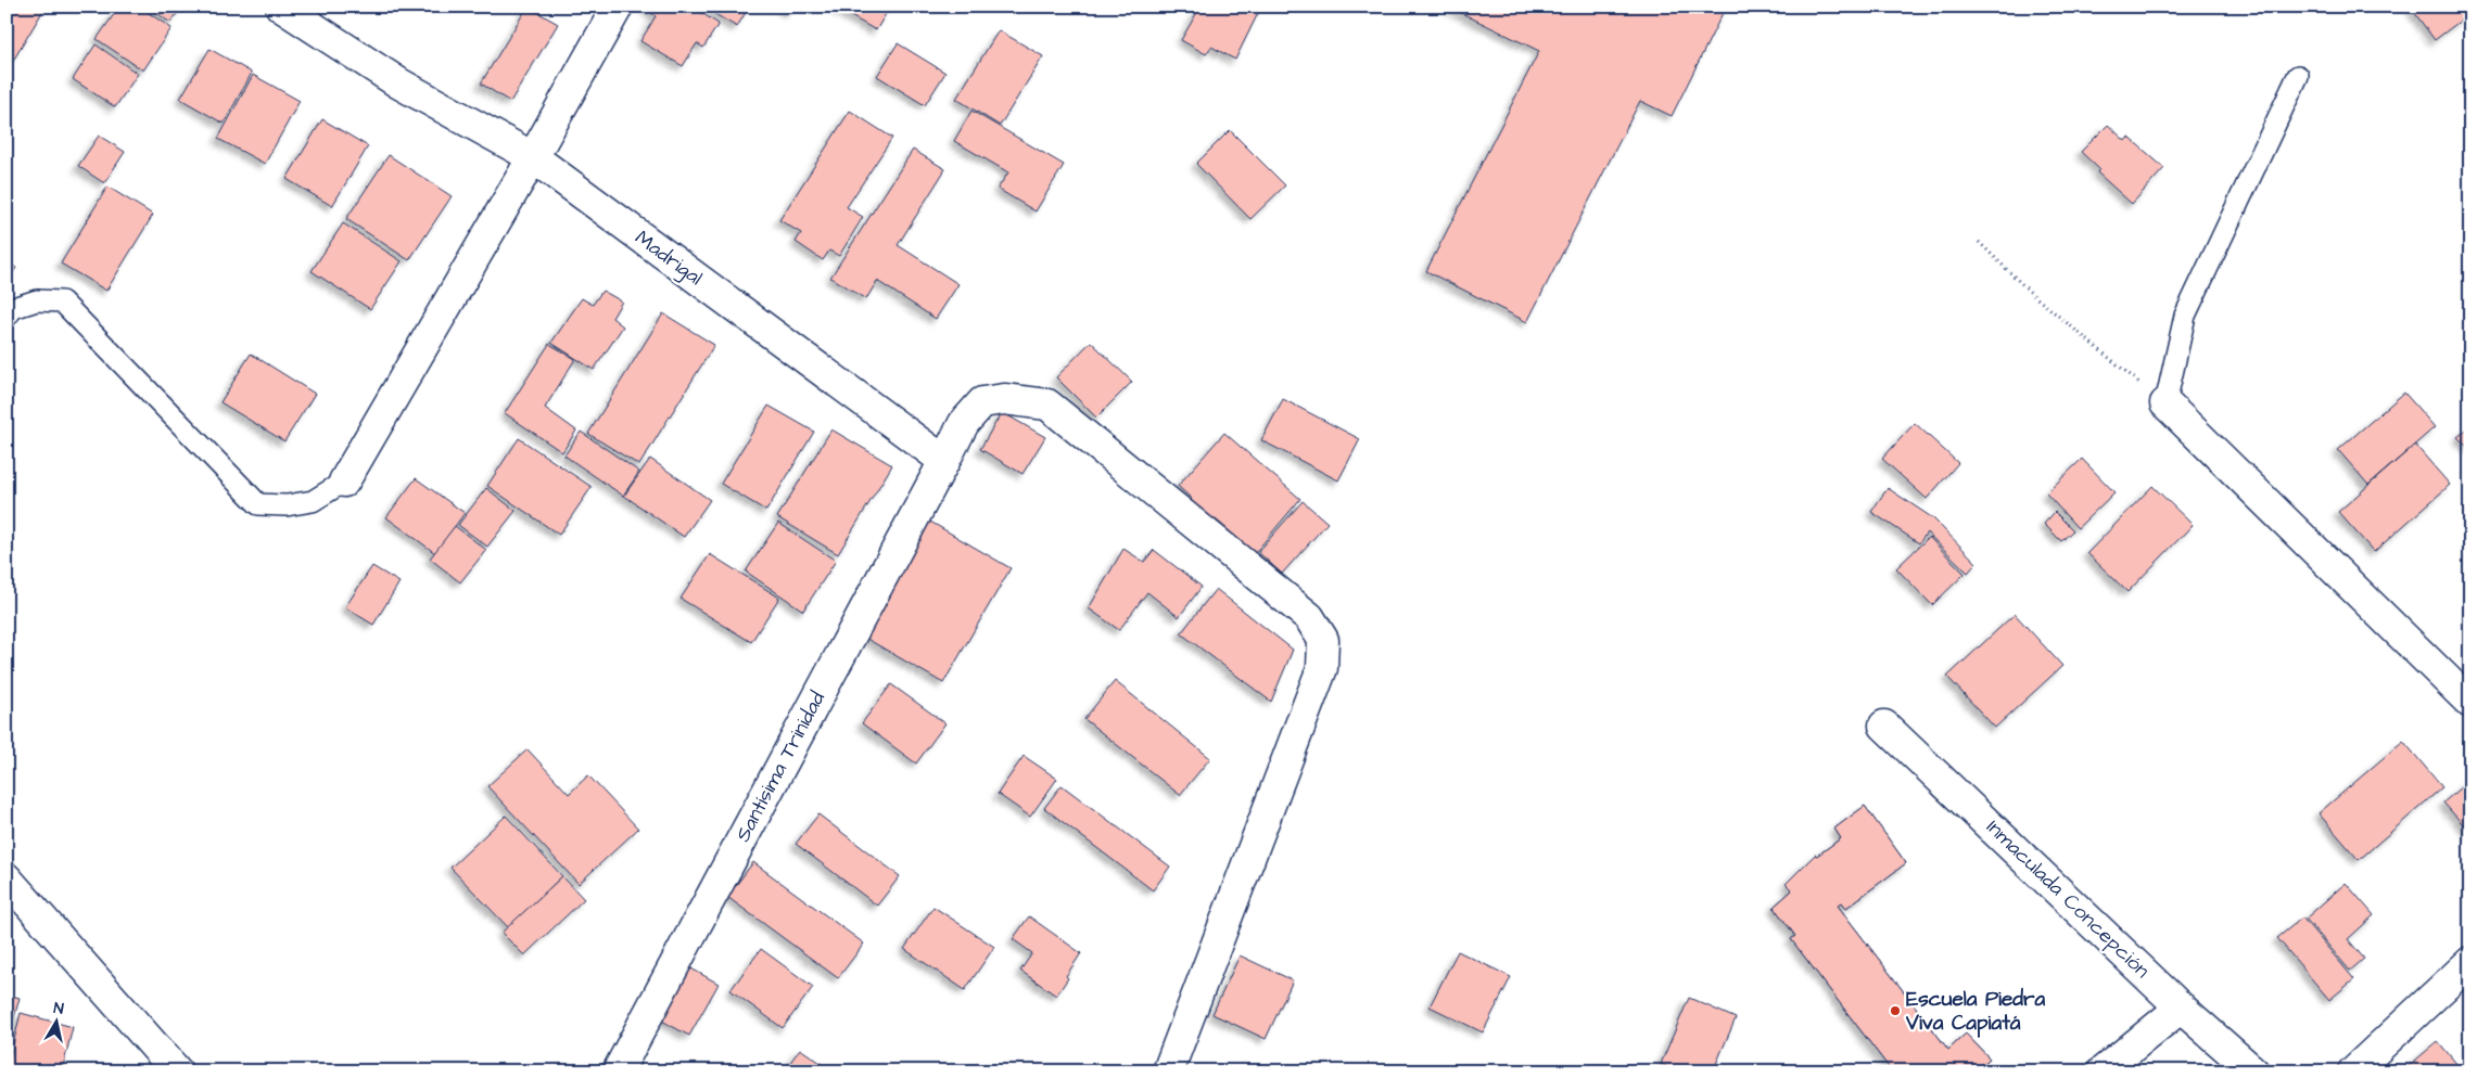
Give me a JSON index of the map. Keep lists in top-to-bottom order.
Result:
{
  "streets": {
    "street": ["Madrigal", "Santísima Trinidad", "Inmaculada Concepción"]
  },
  "crossings": [
    ["Madrigal", "Santísima Trinidad"]
  ],
  "places": ["Escuela Piedra Viva Capiatá"],
  "north": "top"
}
